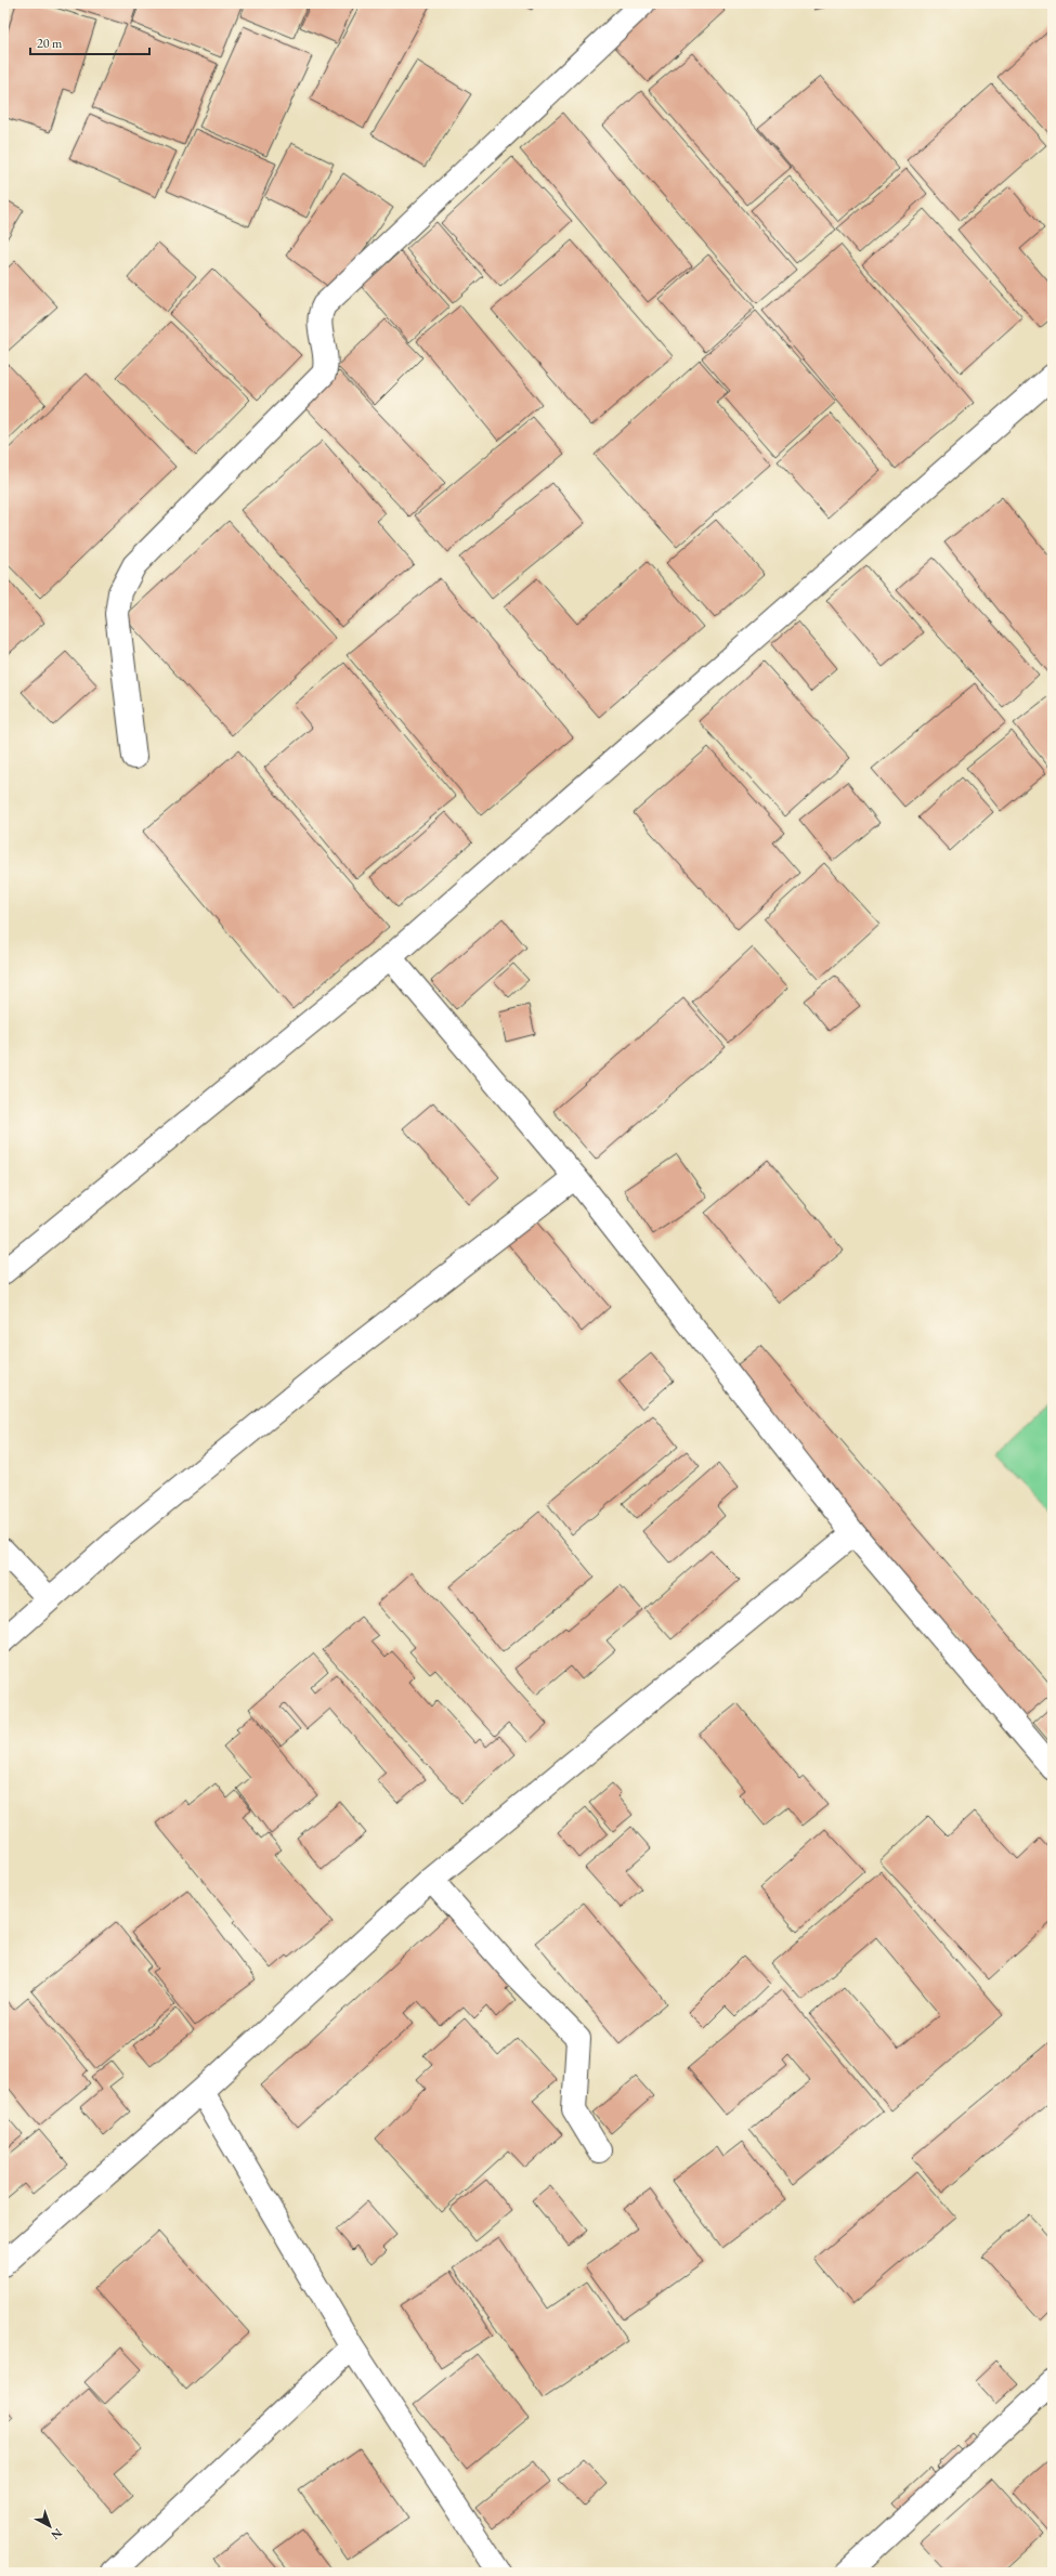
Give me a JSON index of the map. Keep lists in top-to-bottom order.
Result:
{
  "scale_bar": "20 m",
  "north": "bottom right"
}
